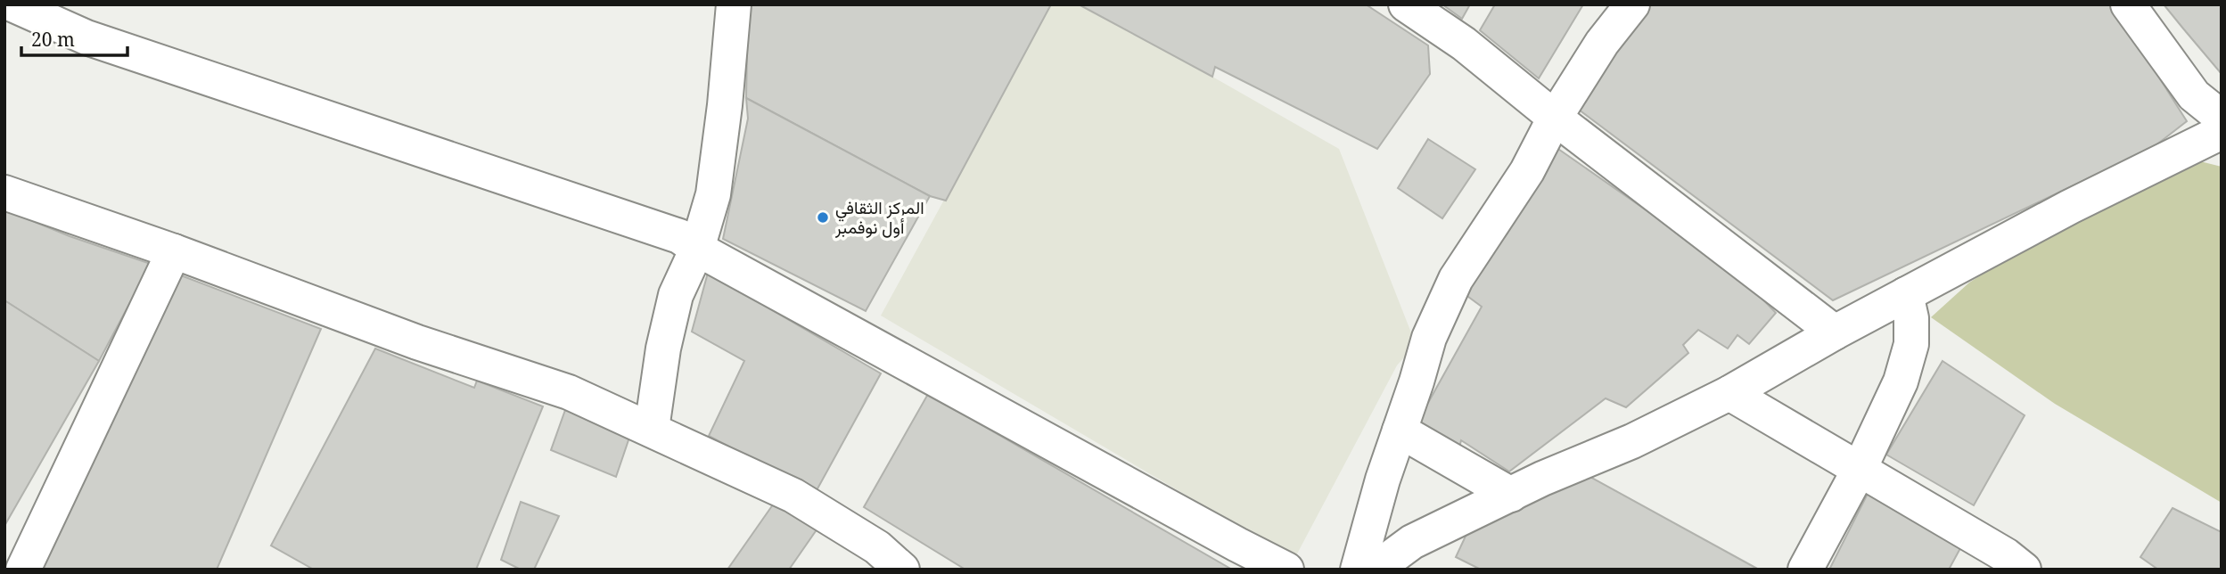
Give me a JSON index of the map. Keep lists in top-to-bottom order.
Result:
{
  "places": ["المركز الثقافي أول نوفمبر"],
  "scale_bar": "20 m"
}
